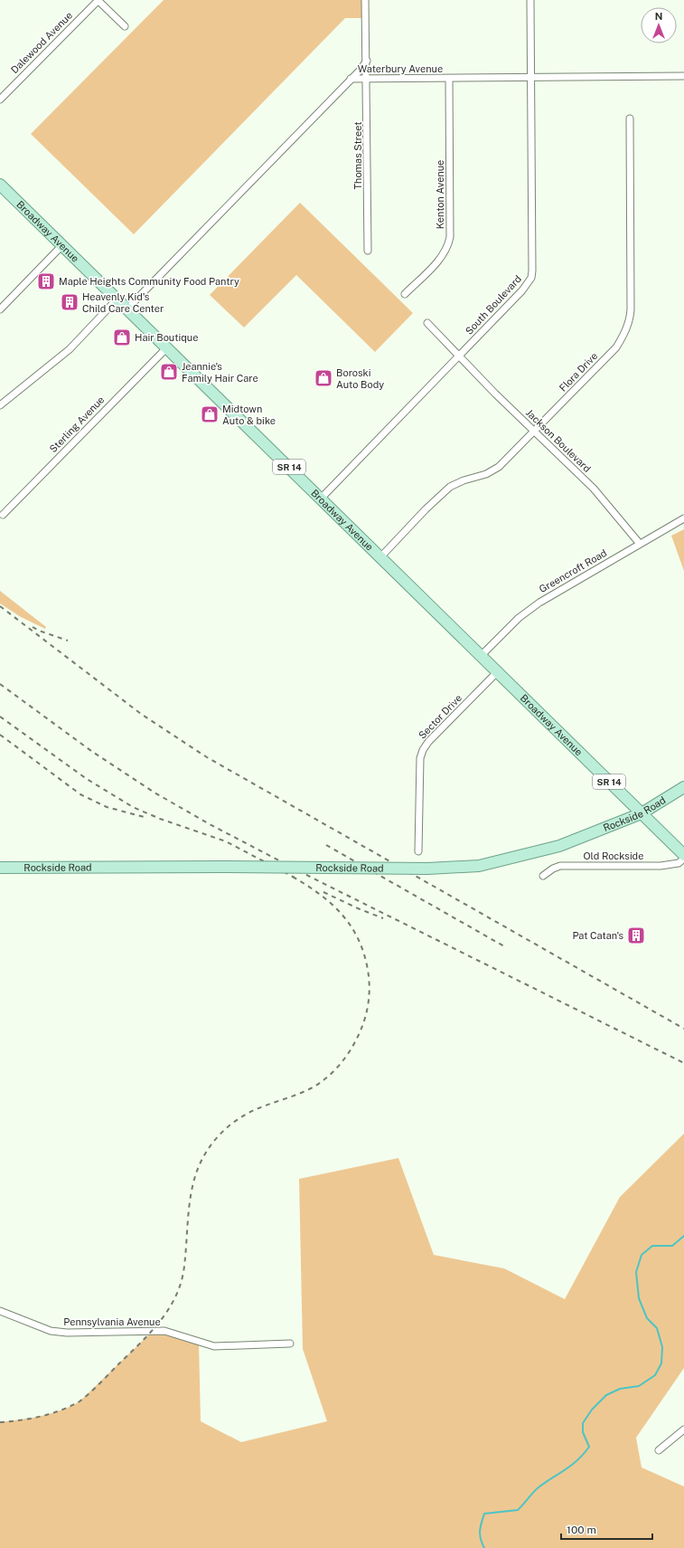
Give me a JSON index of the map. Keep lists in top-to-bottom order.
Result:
{
  "streets": {
    "main road": ["Broadway Avenue", "SR 14", "Rockside Road"],
    "street": [
      "Dalewood Avenue",
      "Waterbury Avenue",
      "Thomas Street",
      "Kenton Avenue",
      "South Boulevard",
      "Flora Drive",
      "Sterling Avenue",
      "Jackson Boulevard",
      "Greencroft Road",
      "Sector Drive",
      "Old Rockside",
      "Pennsylvania Avenue"
    ]
  },
  "crossings": [
    ["Waterbury Avenue", "Thomas Street"],
    ["Waterbury Avenue", "Kenton Avenue"],
    ["Waterbury Avenue", "Broadway Avenue"],
    ["Waterbury Avenue", "South Boulevard"],
    ["Broadway Avenue", "South Boulevard"],
    ["Broadway Avenue", "Flora Drive"],
    ["Broadway Avenue", "Sterling Avenue"],
    ["Broadway Avenue", "Greencroft Road"],
    ["Broadway Avenue", "Sector Drive"],
    ["Broadway Avenue", "Rockside Road"],
    ["South Boulevard", "Jackson Boulevard"],
    ["Flora Drive", "Jackson Boulevard"],
    ["Jackson Boulevard", "Greencroft Road"]
  ],
  "places": {
    "building": ["Maple Heights Community Food Pantry", "Heavenly Kid's Child Care Center", "Pat Catan's"],
    "shop": [
      "Hair Boutique",
      "Jeannie's Family Hair Care",
      "Boroski Auto Body",
      "Midtown Auto & bike"
    ]
  },
  "scale_bar": "100 m",
  "north": "top"
}
